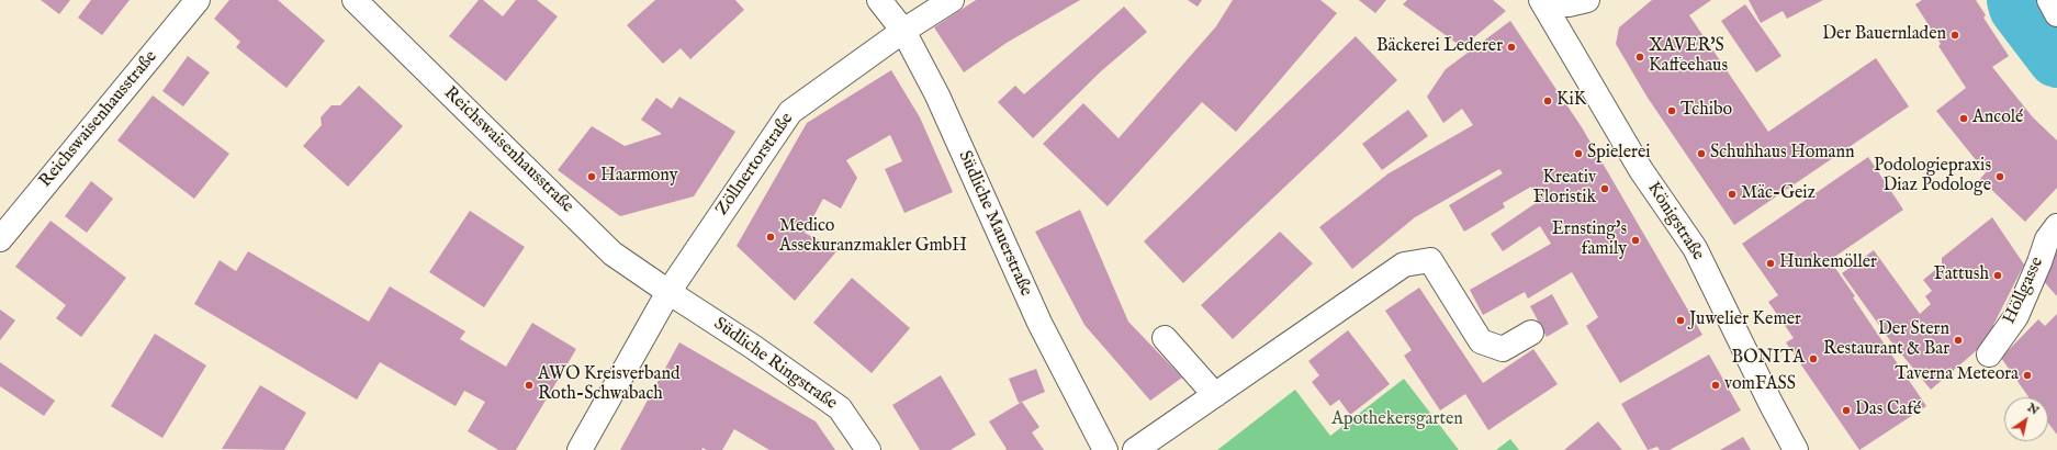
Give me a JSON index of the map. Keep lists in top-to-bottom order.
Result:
{
  "streets": {
    "street": [
      "Reichswaisenhausstraße",
      "Zöllnertorstraße",
      "Königstraße",
      "Südliche Mauerstraße",
      "Höllgasse",
      "Südliche Ringstraße"
    ]
  },
  "crossings": [
    ["Reichswaisenhausstraße", "Zöllnertorstraße"],
    ["Reichswaisenhausstraße", "Südliche Ringstraße"],
    ["Zöllnertorstraße", "Südliche Mauerstraße"],
    ["Zöllnertorstraße", "Südliche Ringstraße"]
  ],
  "parks": ["Apothekersgarten"],
  "places": [
    "Der Bauernladen",
    "Bäckerei Lederer",
    "XAVER'S Kaffeehaus",
    "KiK",
    "Tchibo",
    "Ancolé",
    "Spielerei",
    "Schuhhaus Homann",
    "Haarmony",
    "Podologiepraxis Diaz Podologe",
    "Kreativ Floristik",
    "Mäc-Geiz",
    "Medico Assekuranzmakler GmbH",
    "Ernsting's family",
    "Hunkemöller",
    "Fattush",
    "Juwelier Kemer",
    "Der Stern Restaurant & Bar",
    "BONITA",
    "Taverna Meteora",
    "AWO Kreisverband Roth-Schwabach",
    "vomFASS",
    "Das Café"
  ],
  "north": "top right"
}
